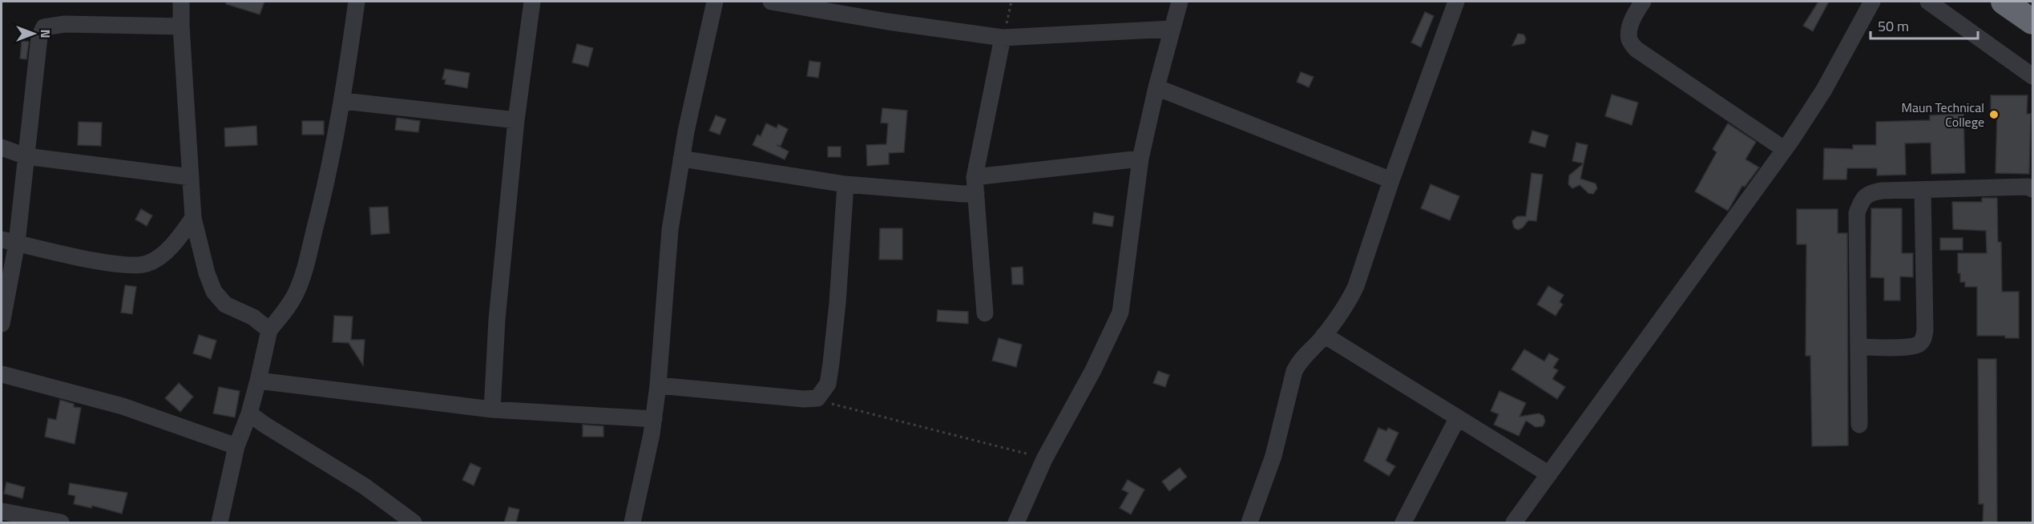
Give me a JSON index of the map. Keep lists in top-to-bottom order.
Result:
{
  "places": ["Maun Technical College"],
  "scale_bar": "50 m",
  "north": "right"
}
